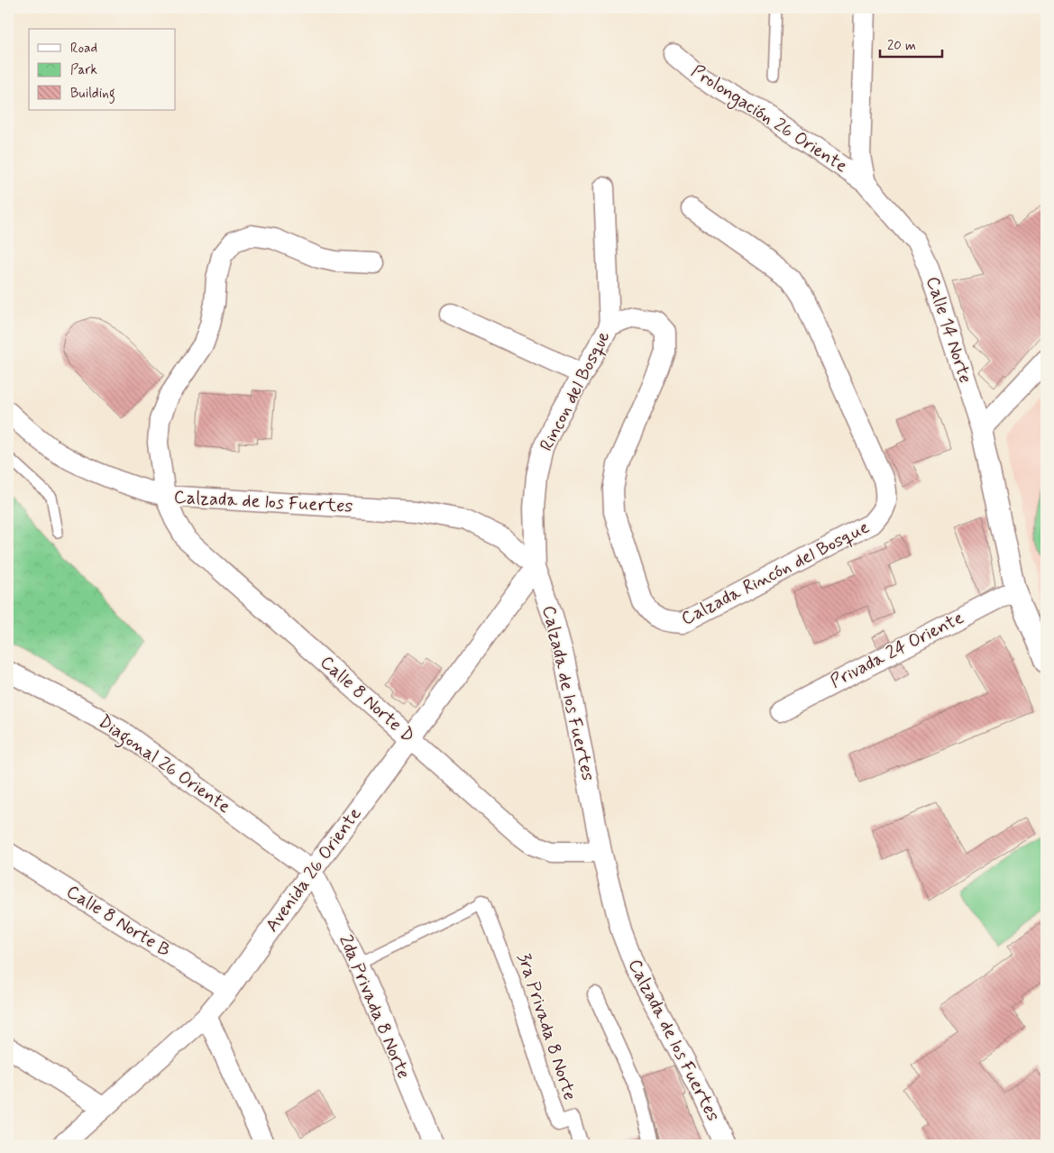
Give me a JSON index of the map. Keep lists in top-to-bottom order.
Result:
{
  "streets": {
    "street": [
      "Prolongación 26 Oriente",
      "Calle 14 Norte",
      "Rincon del Bosque",
      "Calzada de los Fuertes",
      "Calzada Rincón del Bosque",
      "Privada 24 Oriente",
      "Calle 8 Norte D",
      "Diagonal 26 Oriente",
      "Avenida 26 Oriente",
      "Calle 8 Norte B",
      "2da Privada 8 Norte",
      "3ra Privada 8 Norte"
    ]
  },
  "crossings": [
    ["Prolongación 26 Oriente", "Calle 14 Norte"],
    ["Calle 14 Norte", "Privada 24 Oriente"],
    ["Rincon del Bosque", "Calzada de los Fuertes"],
    ["Rincon del Bosque", "Calzada Rincón del Bosque"],
    ["Rincon del Bosque", "Avenida 26 Oriente"],
    ["Calzada de los Fuertes", "Calle 8 Norte D"],
    ["Calzada de los Fuertes", "Avenida 26 Oriente"],
    ["Calle 8 Norte D", "Avenida 26 Oriente"],
    ["Diagonal 26 Oriente", "Avenida 26 Oriente"],
    ["Diagonal 26 Oriente", "2da Privada 8 Norte"],
    ["Avenida 26 Oriente", "Calle 8 Norte B"],
    ["Avenida 26 Oriente", "2da Privada 8 Norte"]
  ],
  "legend": ["Road", "Park", "Building"],
  "scale_bar": "20 m"
}
